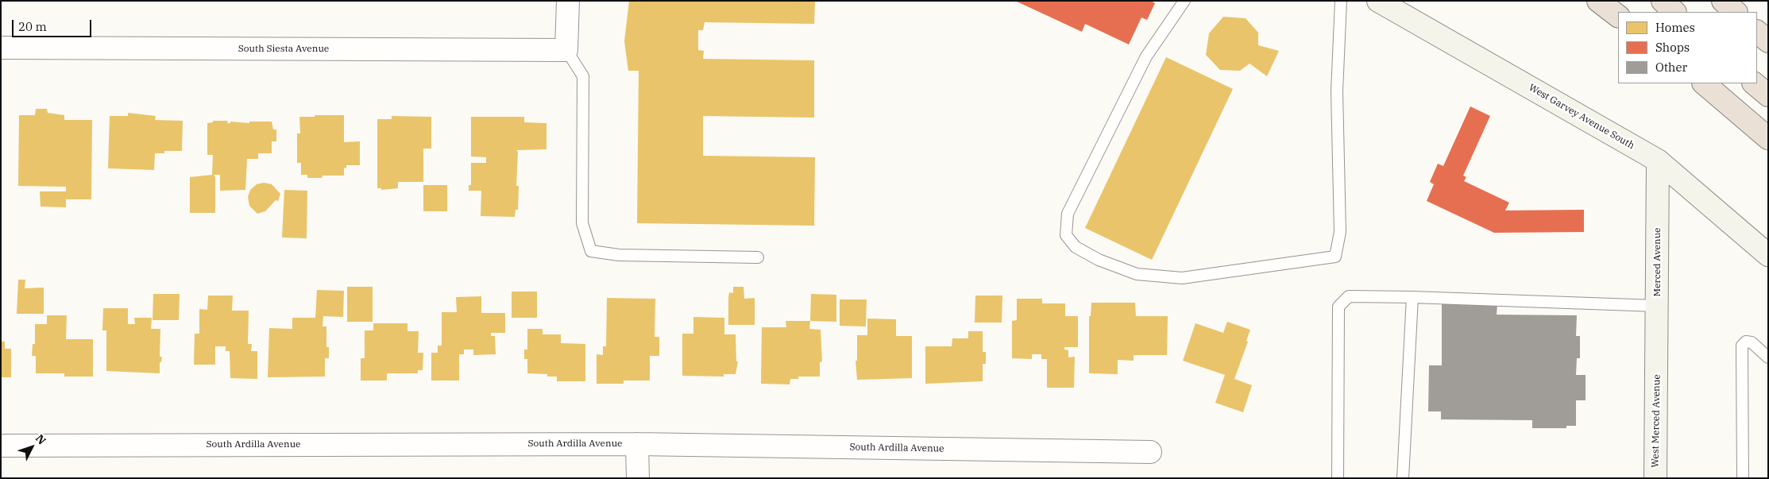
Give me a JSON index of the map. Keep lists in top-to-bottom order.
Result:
{
  "streets": {
    "street": [
      "South Siesta Avenue",
      "West Garvey Avenue South",
      "Merced Avenue",
      "West Merced Avenue",
      "South Ardilla Avenue"
    ]
  },
  "crossings": [
    ["West Garvey Avenue South", "Merced Avenue"],
    ["Merced Avenue", "West Merced Avenue"]
  ],
  "legend": ["Homes", "Shops", "Other"],
  "scale_bar": "20 m",
  "north": "top right"
}
